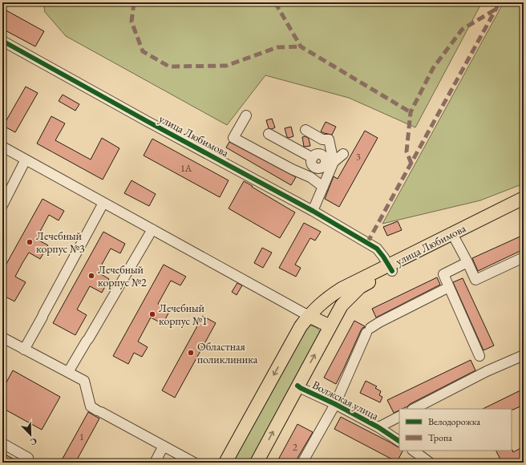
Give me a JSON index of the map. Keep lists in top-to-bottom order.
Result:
{
  "streets": {
    "main road": ["улица Любимова"],
    "street": ["Волжская улица"]
  },
  "crossings": [
    ["улица Любимова", "Волжская улица"]
  ],
  "places": [
    "Лечебный корпус №3",
    "Лечебный корпус №2",
    "Лечебный корпус №1",
    "Областная поликлиника"
  ],
  "house_numbers": [
    "3",
    "1А",
    "1",
    "2"
  ],
  "legend": ["Велодорожка", "Тропа"],
  "north": "bottom right"
}
